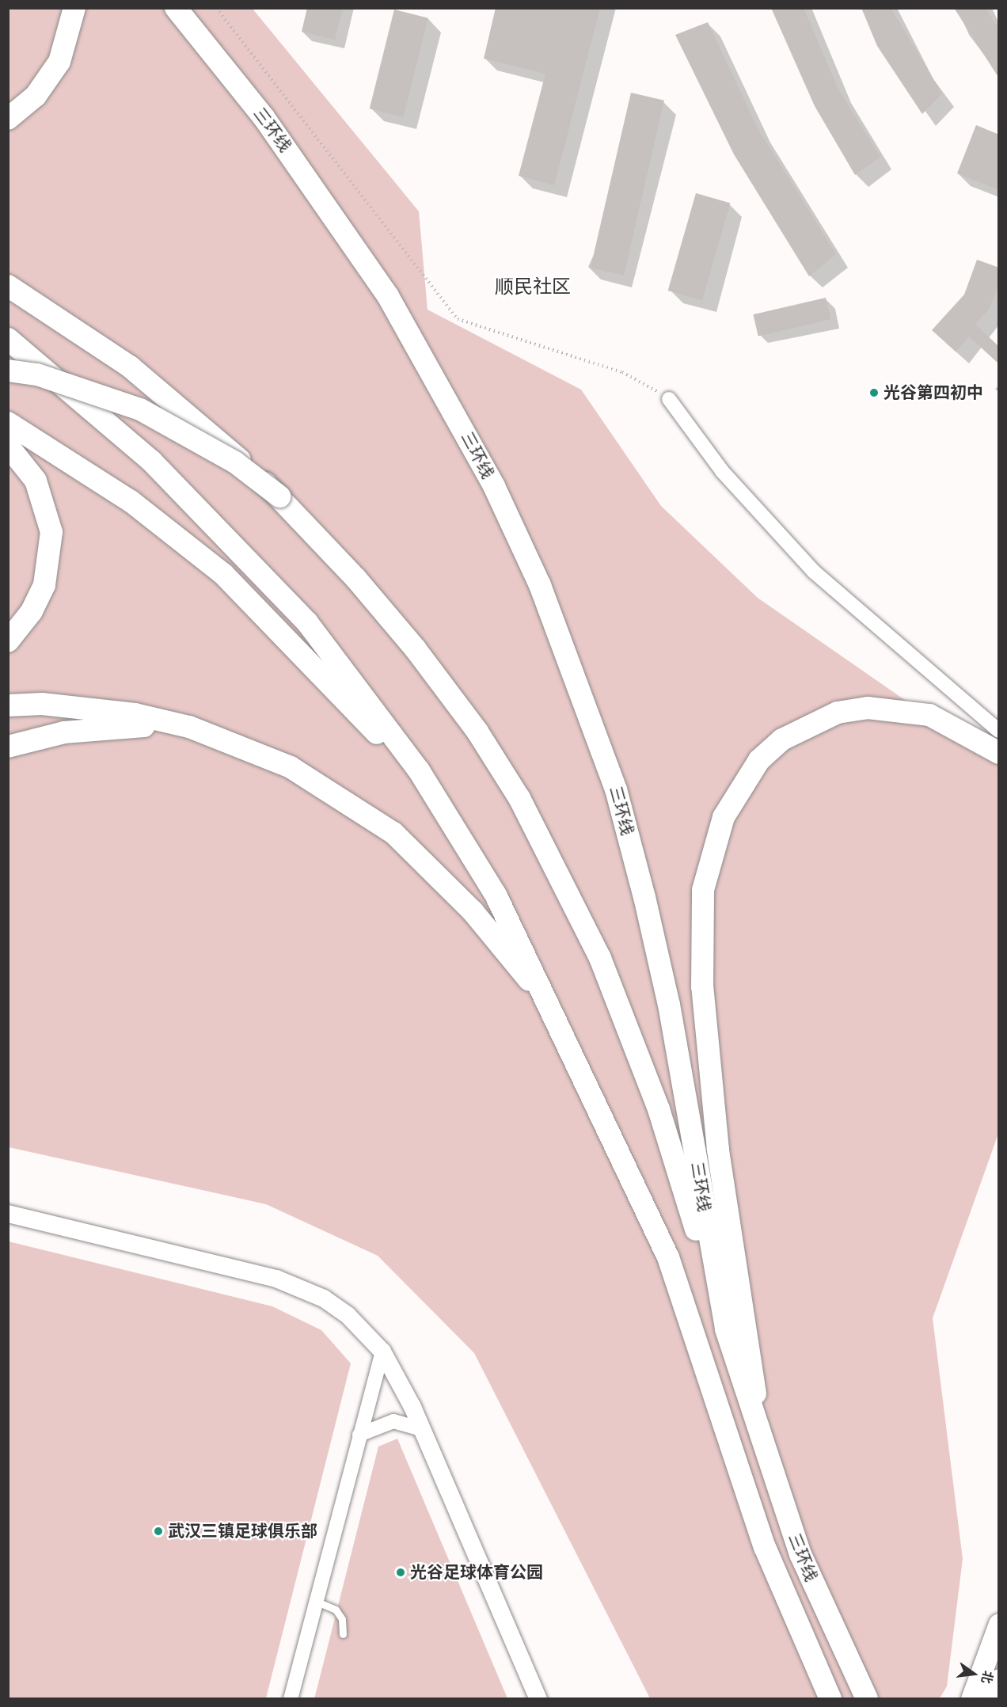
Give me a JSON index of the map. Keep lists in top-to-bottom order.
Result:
{
  "streets": {
    "highway": ["三环线"]
  },
  "districts": ["顺民社区"],
  "places": ["光谷第四初中", "武汉三镇足球俱乐部", "光谷足球体育公园"],
  "north": "right"
}
